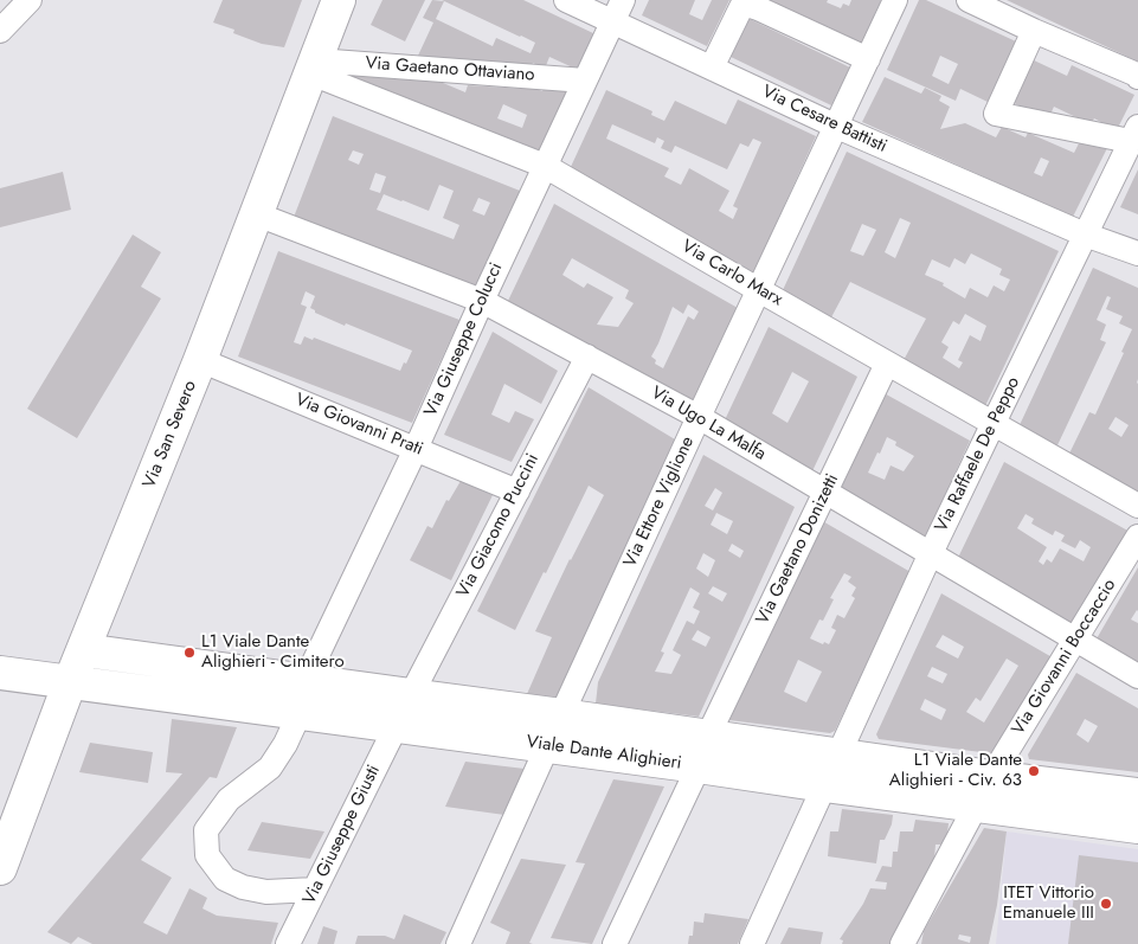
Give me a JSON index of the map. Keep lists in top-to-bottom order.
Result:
{
  "streets": {
    "street": [
      "Via Gaetano Ottaviano",
      "Via Cesare Battisti",
      "Via Carlo Marx",
      "Via Giuseppe Colucci",
      "Via Ugo La Malfa",
      "Via Giovanni Prati",
      "Via San Severo",
      "Via Raffaele De Peppo",
      "Via Ettore Viglione",
      "Via Giacomo Puccini",
      "Via Gaetano Donizetti",
      "Via Giovanni Boccaccio",
      "Viale Dante Alighieri",
      "Via Giuseppe Giusti"
    ]
  },
  "crossings": [
    ["Via Gaetano Ottaviano", "Via Carlo Marx"],
    ["Via Gaetano Ottaviano", "Via Giuseppe Colucci"],
    ["Via Gaetano Ottaviano", "Via San Severo"],
    ["Via Cesare Battisti", "Via Giuseppe Colucci"],
    ["Via Cesare Battisti", "Via Raffaele De Peppo"],
    ["Via Cesare Battisti", "Via Ettore Viglione"],
    ["Via Carlo Marx", "Via Giuseppe Colucci"],
    ["Via Carlo Marx", "Via San Severo"],
    ["Via Carlo Marx", "Via Raffaele De Peppo"],
    ["Via Carlo Marx", "Via Ettore Viglione"],
    ["Via Carlo Marx", "Via Gaetano Donizetti"],
    ["Via Giuseppe Colucci", "Via Ugo La Malfa"],
    ["Via Giuseppe Colucci", "Via Giovanni Prati"],
    ["Via Giuseppe Colucci", "Viale Dante Alighieri"],
    ["Via Ugo La Malfa", "Via San Severo"],
    ["Via Ugo La Malfa", "Via Raffaele De Peppo"],
    ["Via Ugo La Malfa", "Via Ettore Viglione"],
    ["Via Ugo La Malfa", "Via Giacomo Puccini"],
    ["Via Ugo La Malfa", "Via Gaetano Donizetti"],
    ["Via Ugo La Malfa", "Via Giovanni Boccaccio"],
    ["Via Giovanni Prati", "Via San Severo"],
    ["Via Giovanni Prati", "Via Giacomo Puccini"],
    ["Via San Severo", "Viale Dante Alighieri"],
    ["Via Raffaele De Peppo", "Viale Dante Alighieri"],
    ["Via Ettore Viglione", "Viale Dante Alighieri"],
    ["Via Giacomo Puccini", "Viale Dante Alighieri"],
    ["Via Gaetano Donizetti", "Viale Dante Alighieri"],
    ["Via Giovanni Boccaccio", "Viale Dante Alighieri"],
    ["Viale Dante Alighieri", "Via Giuseppe Giusti"]
  ],
  "places": ["L1 Viale Dante Alighieri - Cimitero", "L1 Viale Dante Alighieri - Civ. 63", "ITET Vittorio Emanuele III"]
}
